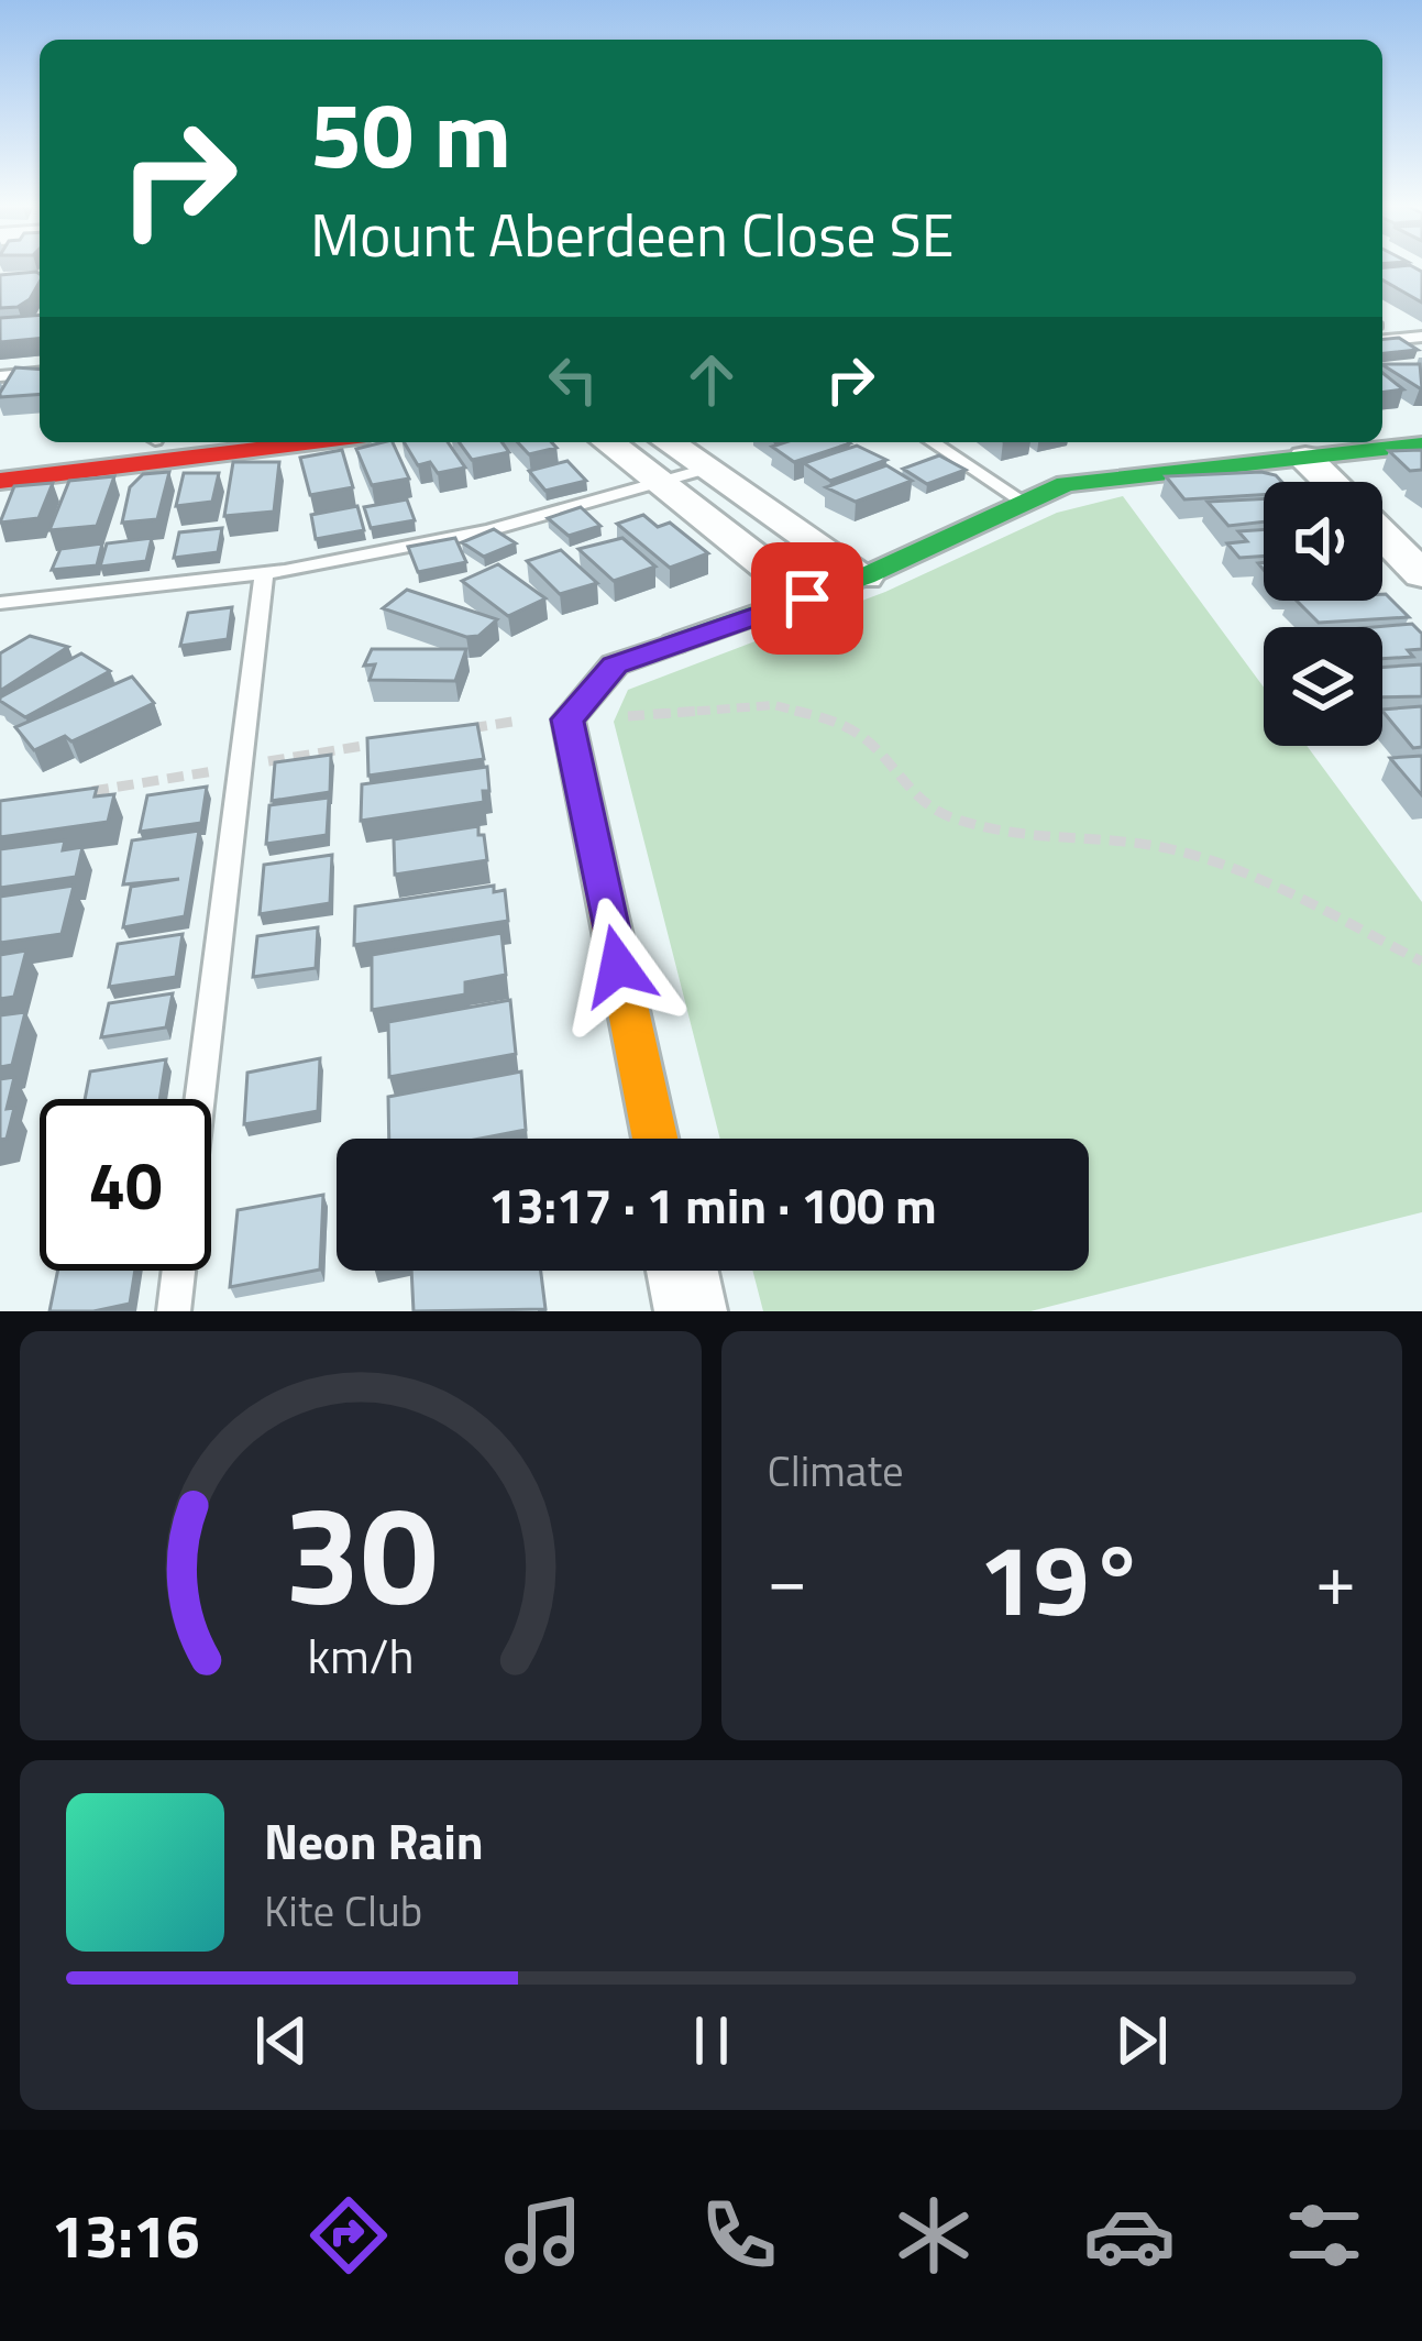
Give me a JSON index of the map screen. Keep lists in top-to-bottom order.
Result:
{
  "page": {
    "turn": ["50 m", "Mount Aberdeen Close SE"],
    "limit": "40",
    "trip": "13:17 · 1 min · 100 m",
    "tile": "Climate",
    "heat": ["−", "19°", "+"],
    "song": ["Neon Rain", "Kite Club"],
    "tabs": "13:16",
    "gauge": ["30", "km/h"]
  }
}
